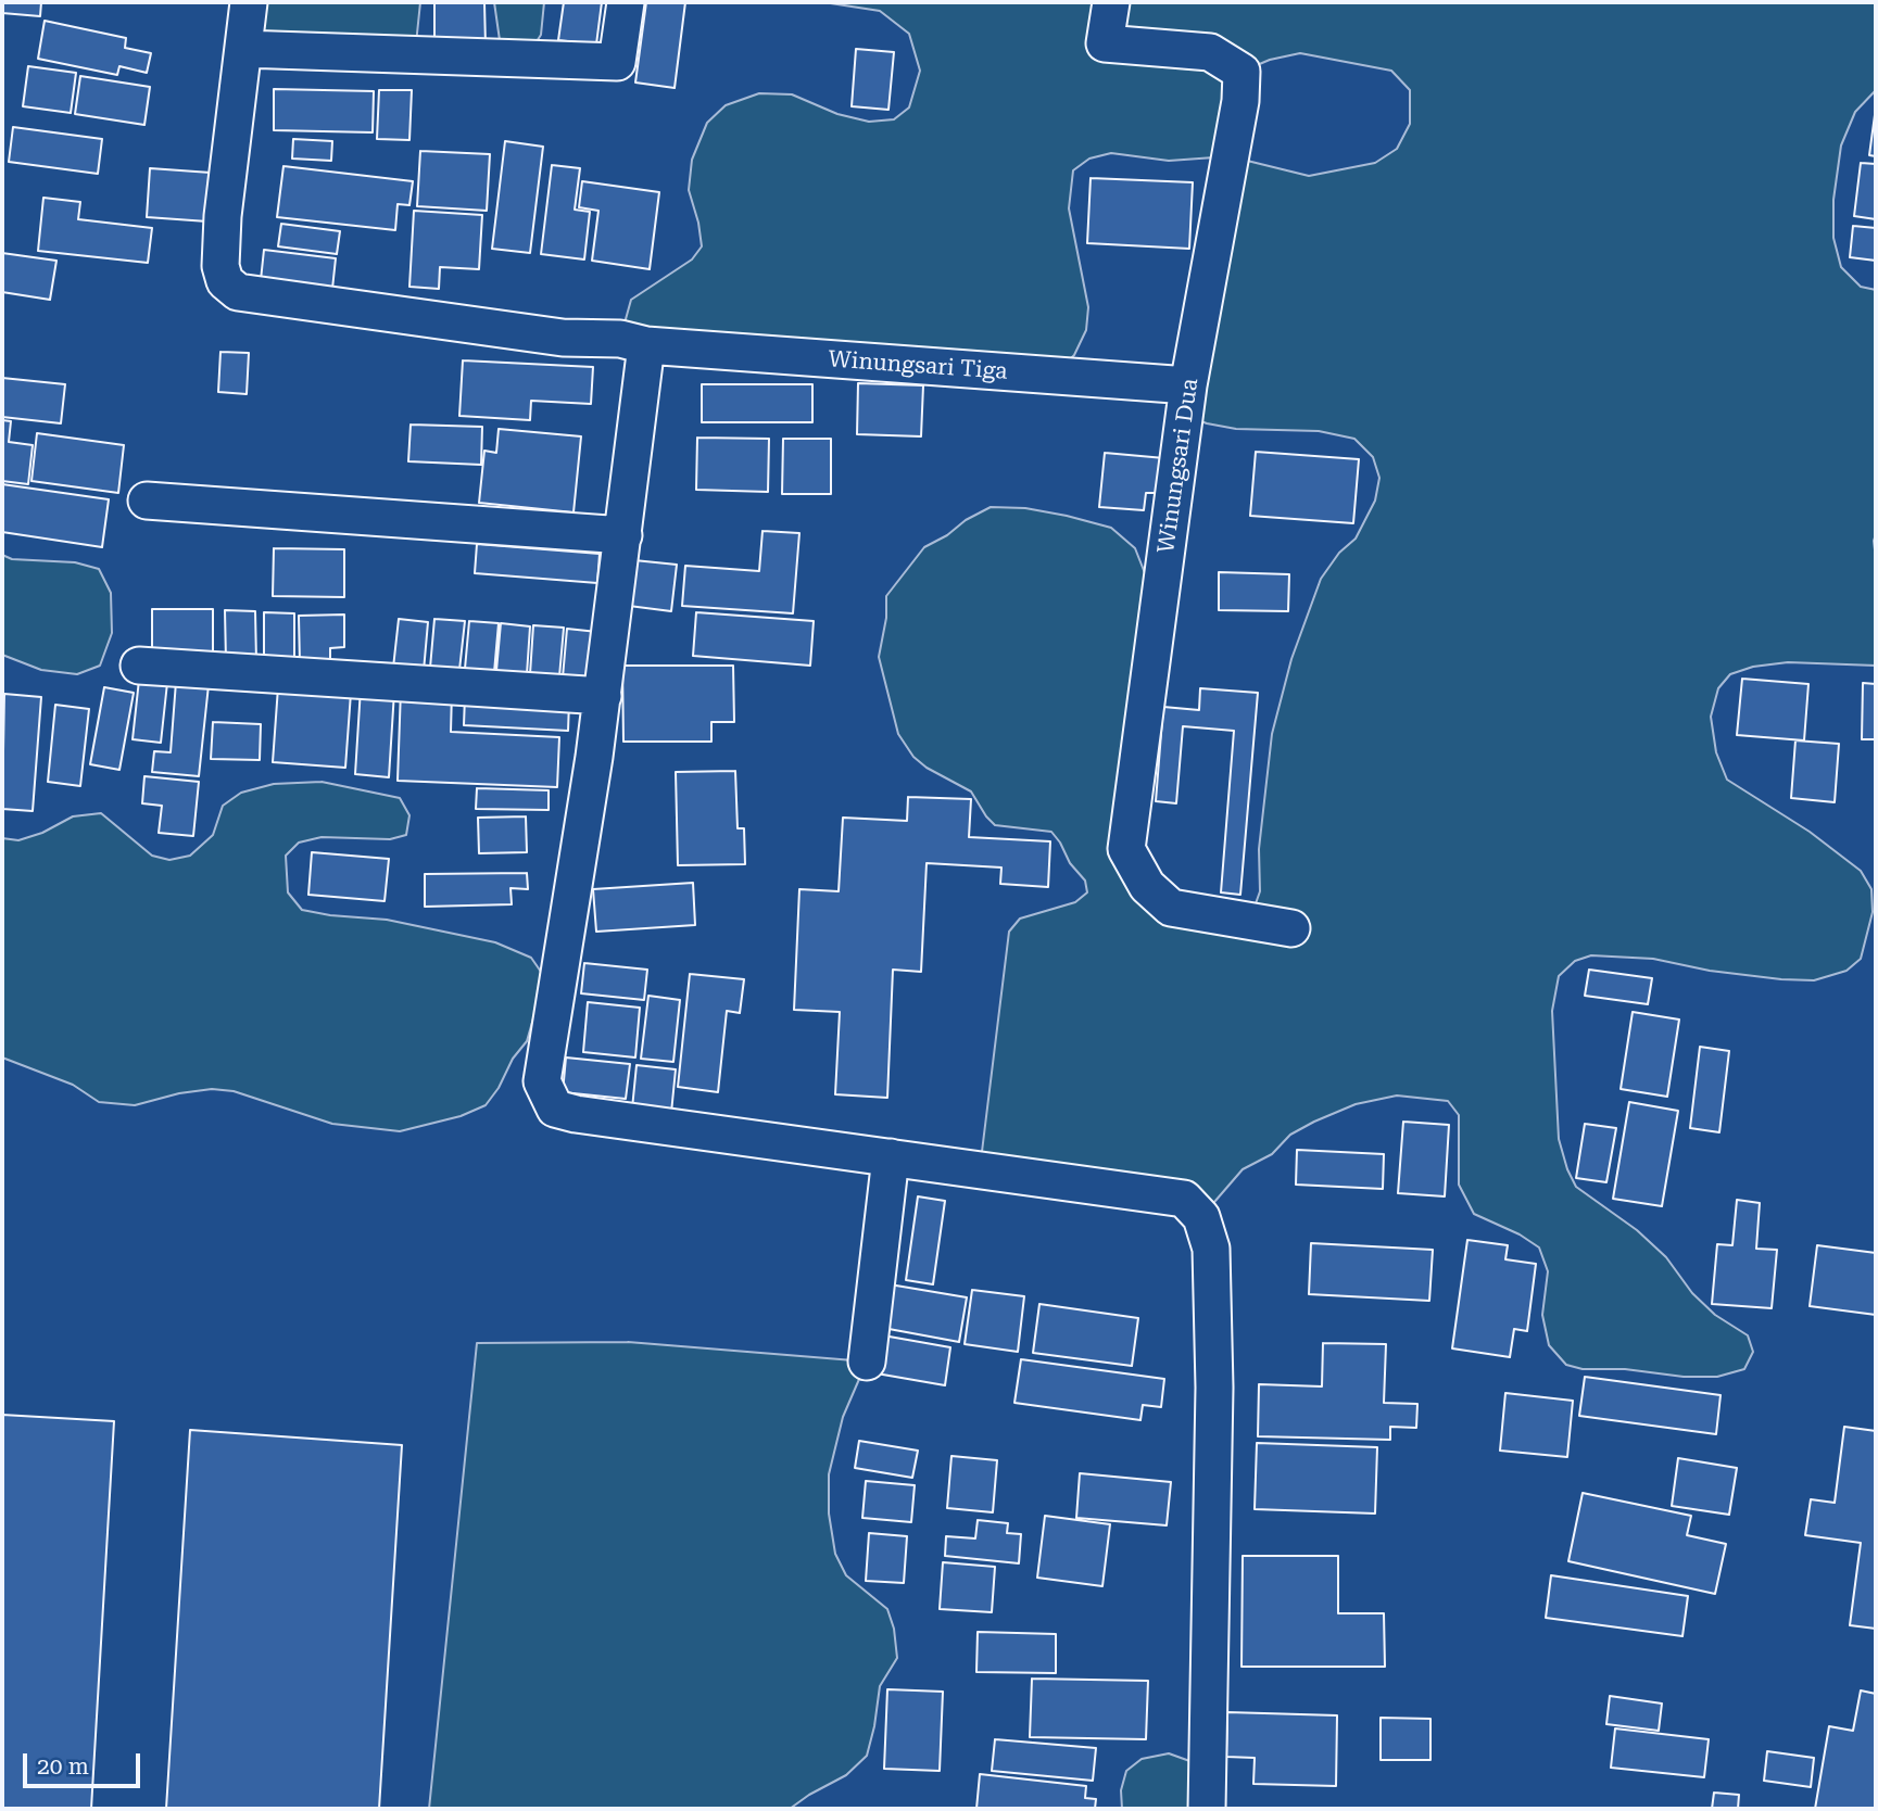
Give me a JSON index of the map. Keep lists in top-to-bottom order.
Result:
{
  "streets": {
    "street": ["Winungsari Tiga", "Winungsari Dua"]
  },
  "crossings": [
    ["Winungsari Tiga", "Winungsari Dua"]
  ],
  "scale_bar": "20 m"
}
